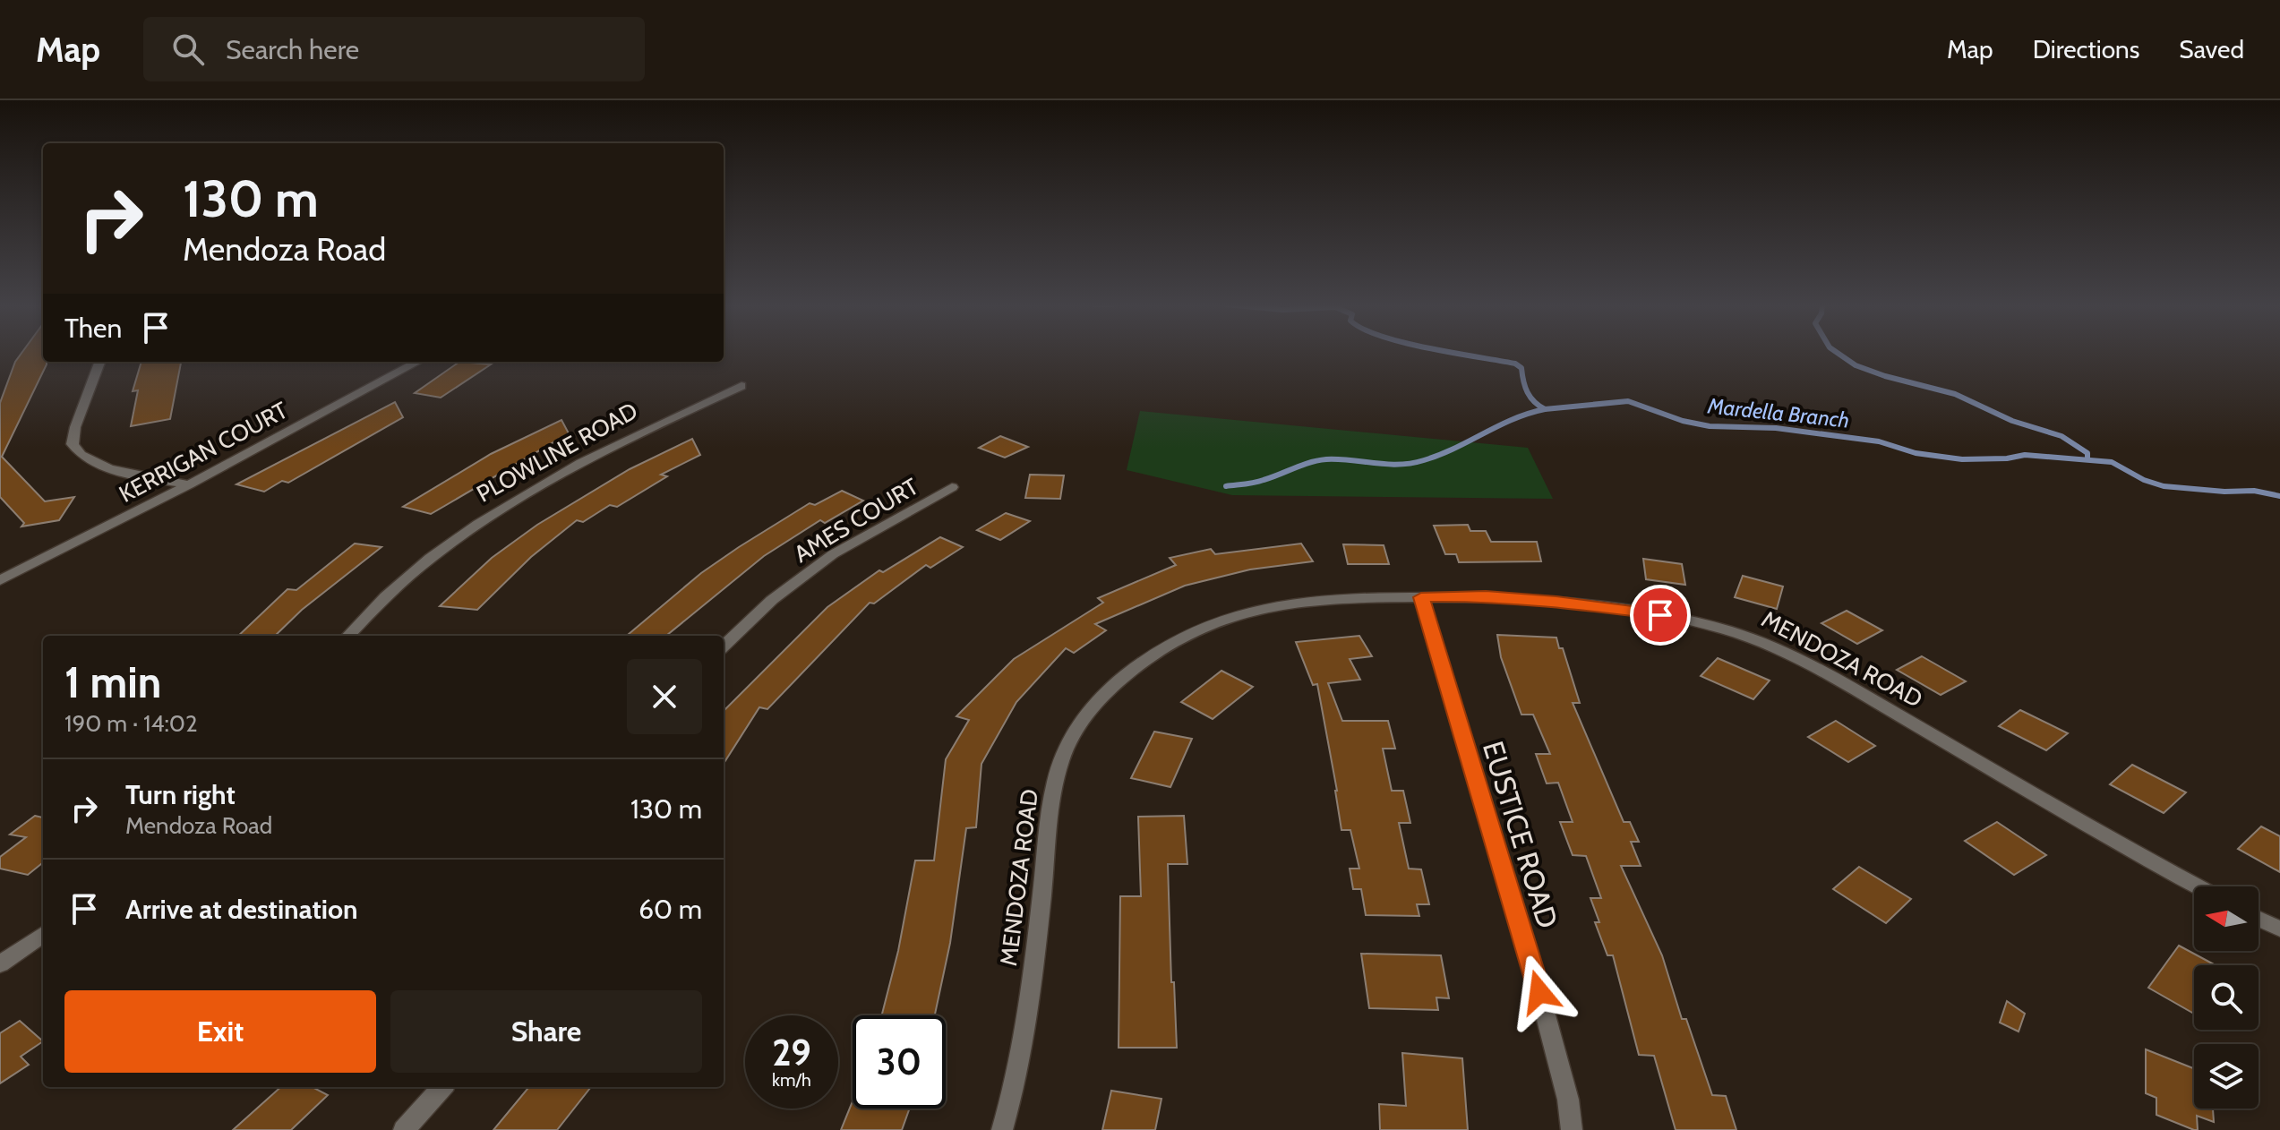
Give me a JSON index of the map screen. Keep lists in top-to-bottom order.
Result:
{
  "streets": {
    "street": [
      "KERRIGAN COURT",
      "PLOWLINE ROAD",
      "AMES COURT",
      "MENDOZA ROAD",
      "EUSTICE ROAD"
    ]
  },
  "crossings": [
    ["MENDOZA ROAD", "EUSTICE ROAD"]
  ],
  "water": ["Mardella Branch"],
  "north": "left",
  "page": {
    "header": "Map",
    "search": "Search here",
    "nav": ["Map", "Directions", "Saved"],
    "turn": ["130 m", "Mendoza Road"],
    "then": "Then",
    "heading": ["1 min", "190 m · 14:02"],
    "list": [
      {
        "name": "Turn right",
        "note": "Mendoza Road",
        "value": "130 m"
      },
      {
        "name": "Arrive at destination",
        "value": "60 m"
      }
    ],
    "buttons": ["Exit", "Share"],
    "speed": "29 km/h",
    "limit": "30"
  }
}
